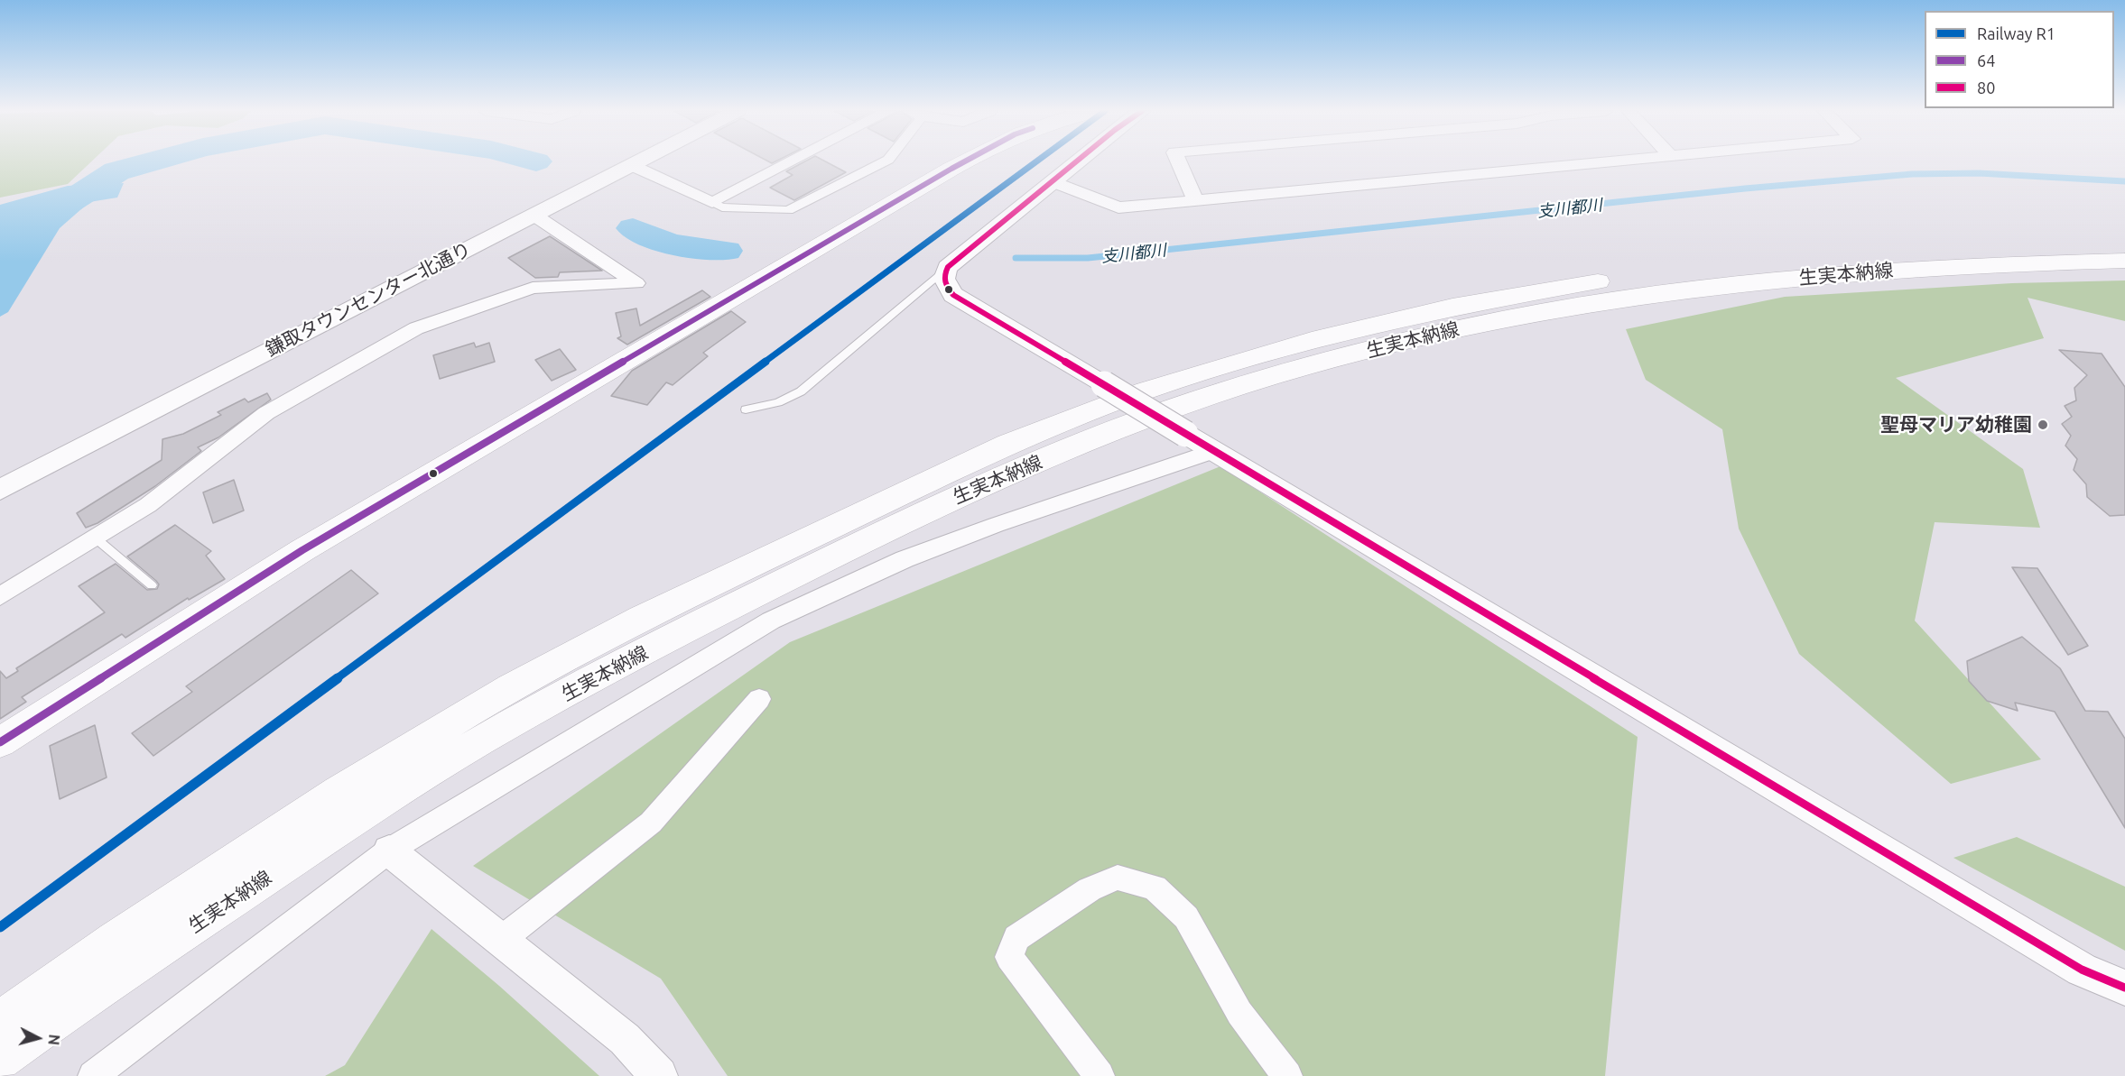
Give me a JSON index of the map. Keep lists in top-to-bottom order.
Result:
{
  "streets": {
    "main road": ["生実本納線"],
    "street": ["鎌取タウンセンター北通り"]
  },
  "water": ["支川都川"],
  "places": ["聖母マリア幼稚園"],
  "lines": ["rail line R1", "transit line 64", "transit line 80"],
  "legend": ["Railway R1", "64", "80"],
  "north": "right"
}
